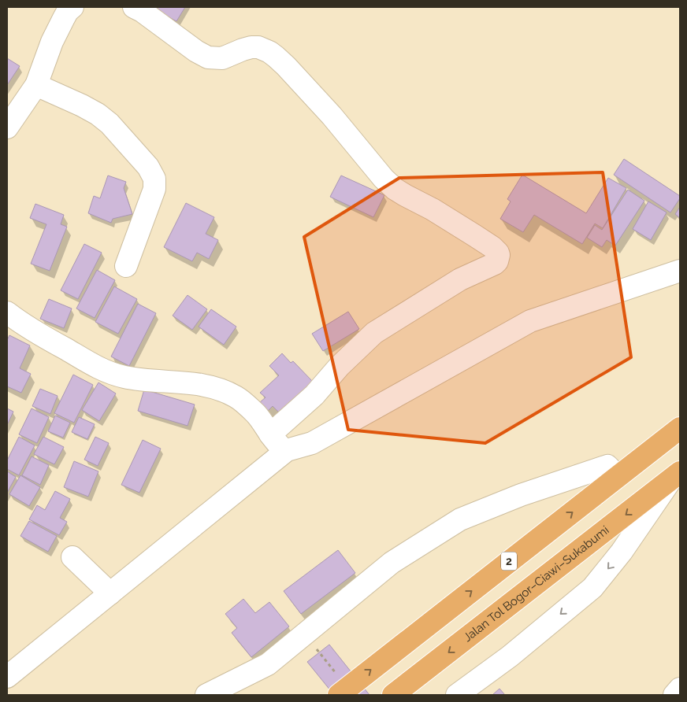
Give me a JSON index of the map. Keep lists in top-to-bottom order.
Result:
{
  "streets": {
    "highway": ["2", "Jalan Tol Bogor–Ciawi–Sukabumi"]
  }
}
